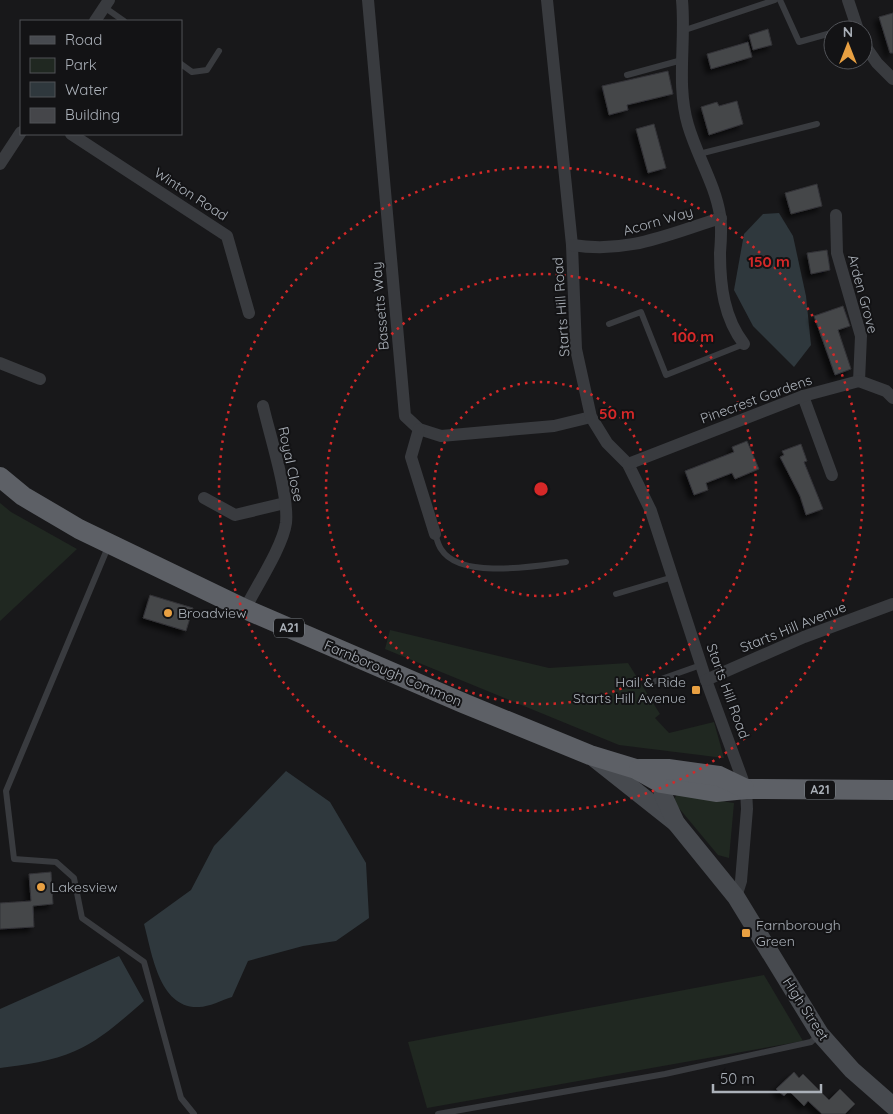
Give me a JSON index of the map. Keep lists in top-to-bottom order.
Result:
{
  "streets": {
    "highway": ["A21", "Farnborough Common"],
    "main road": ["High Street"],
    "street": [
      "Winton Road",
      "Acorn Way",
      "Arden Grove",
      "Bassetts Way",
      "Starts Hill Road",
      "Pinecrest Gardens",
      "Royal Close",
      "Starts Hill Avenue"
    ]
  },
  "crossings": [
    ["Acorn Way", "Starts Hill Road"],
    ["Arden Grove", "Pinecrest Gardens"],
    ["Starts Hill Road", "Pinecrest Gardens"],
    ["Starts Hill Road", "Starts Hill Avenue"],
    ["Starts Hill Road", "A21"],
    ["Starts Hill Road", "Farnborough Common"],
    ["Royal Close", "Farnborough Common"],
    ["A21", "Farnborough Common"],
    ["Farnborough Common", "High Street"]
  ],
  "places": {
    "other": ["Broadview", "Lakesview"],
    "transit": ["Hail & Ride Starts Hill Avenue", "Farnborough Green"]
  },
  "legend": [
    "Road",
    "Park",
    "Water",
    "Building"
  ],
  "scale_bar": "50 m",
  "north": "top",
  "rings": ["150 m", "100 m", "50 m"]
}
